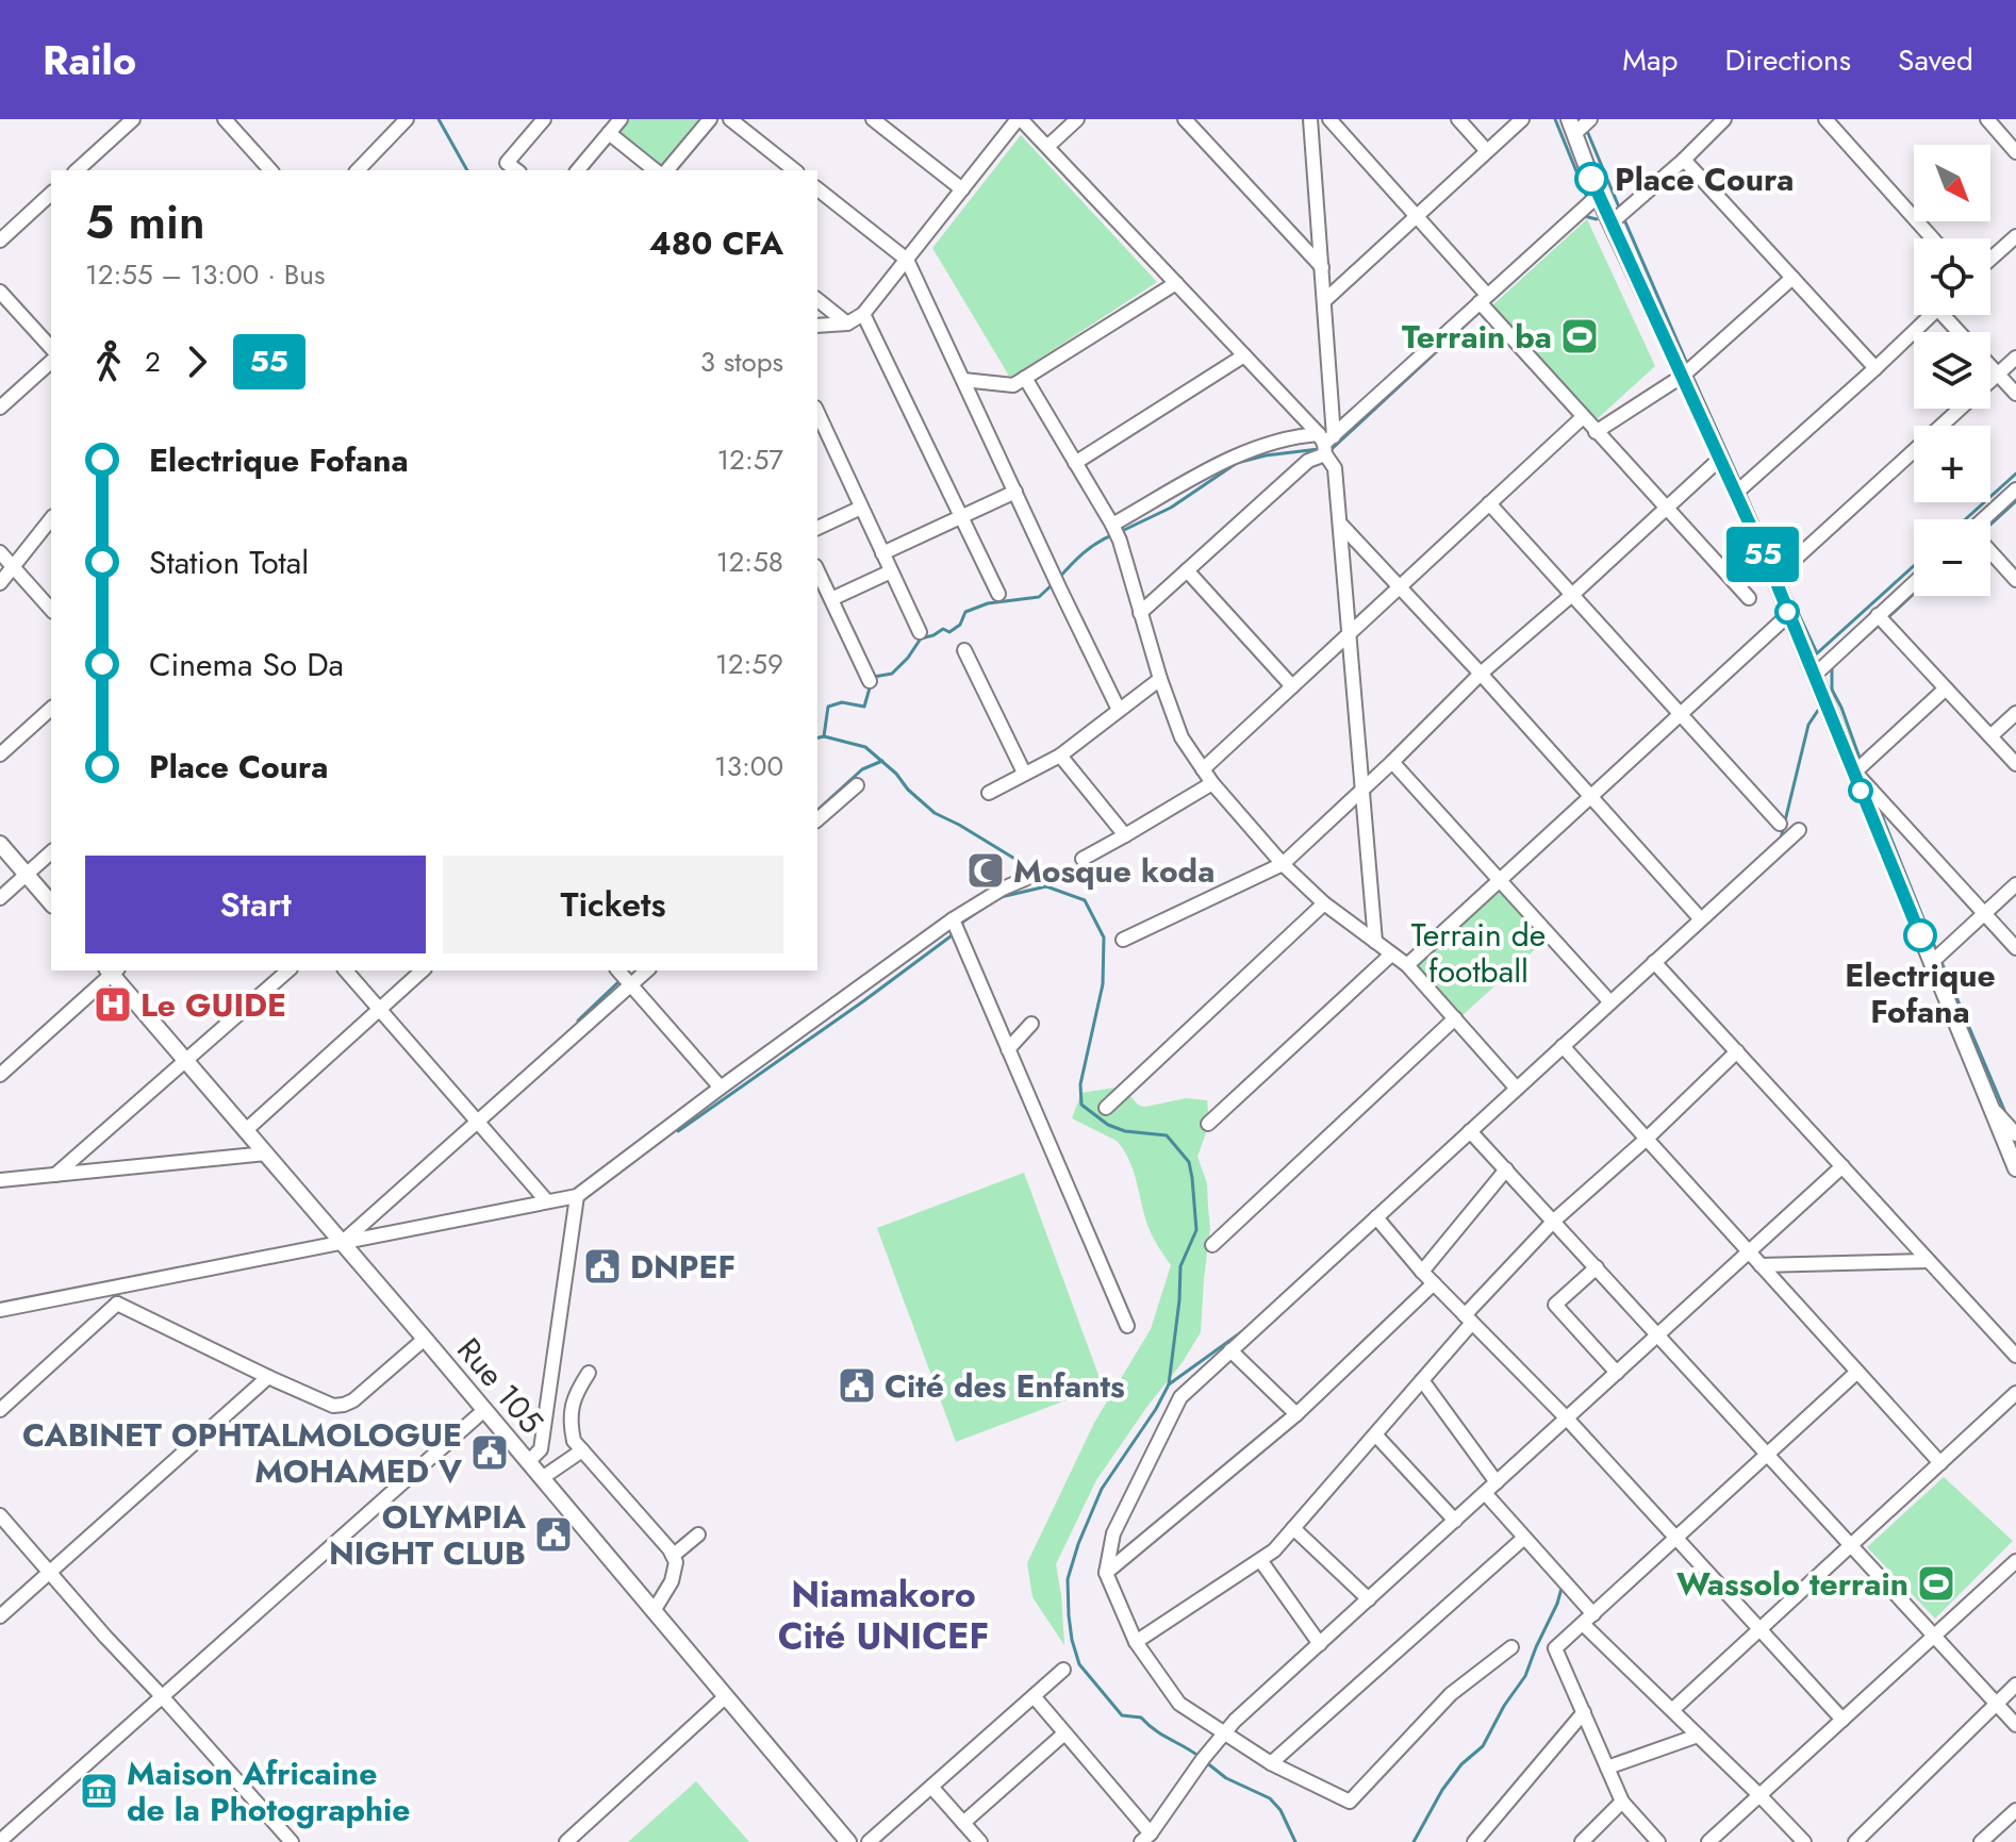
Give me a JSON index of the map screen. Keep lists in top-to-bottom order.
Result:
{
  "streets": {
    "street": ["Rue 105"]
  },
  "districts": ["Niamakoro Cité UNICEF"],
  "parks": ["Terrain de football"],
  "places": {
    "other": ["Place Coura", "Electrique Fofana"],
    "sports": ["Terrain ba", "Wassolo terrain"],
    "mosque": ["Mosque koda"],
    "hospital": ["Le GUIDE"],
    "public building": [
      "DNPEF",
      "Cité des Enfants",
      "CABINET OPHTALMOLOGUE MOHAMED V",
      "OLYMPIA NIGHT CLUB"
    ],
    "museum": ["Maison Africaine de la Photographie"]
  },
  "lines": ["bus line 55"],
  "north": "bottom right",
  "page": {
    "header": "Railo",
    "nav": ["Map", "Directions", "Saved"],
    "on_map": "55",
    "map_buttons": ["+", "−"],
    "heading": ["5 min", "12:55 – 13:00 · Bus", "480 CFA"],
    "legs": ["2", "55", "3 stops"],
    "list": [
      {
        "name": "Electrique Fofana",
        "value": "12:57"
      },
      {
        "name": "Station Total",
        "value": "12:58"
      },
      {
        "name": "Cinema So Da",
        "value": "12:59"
      },
      {
        "name": "Place Coura",
        "value": "13:00"
      }
    ],
    "buttons": ["Start", "Tickets"]
  }
}
